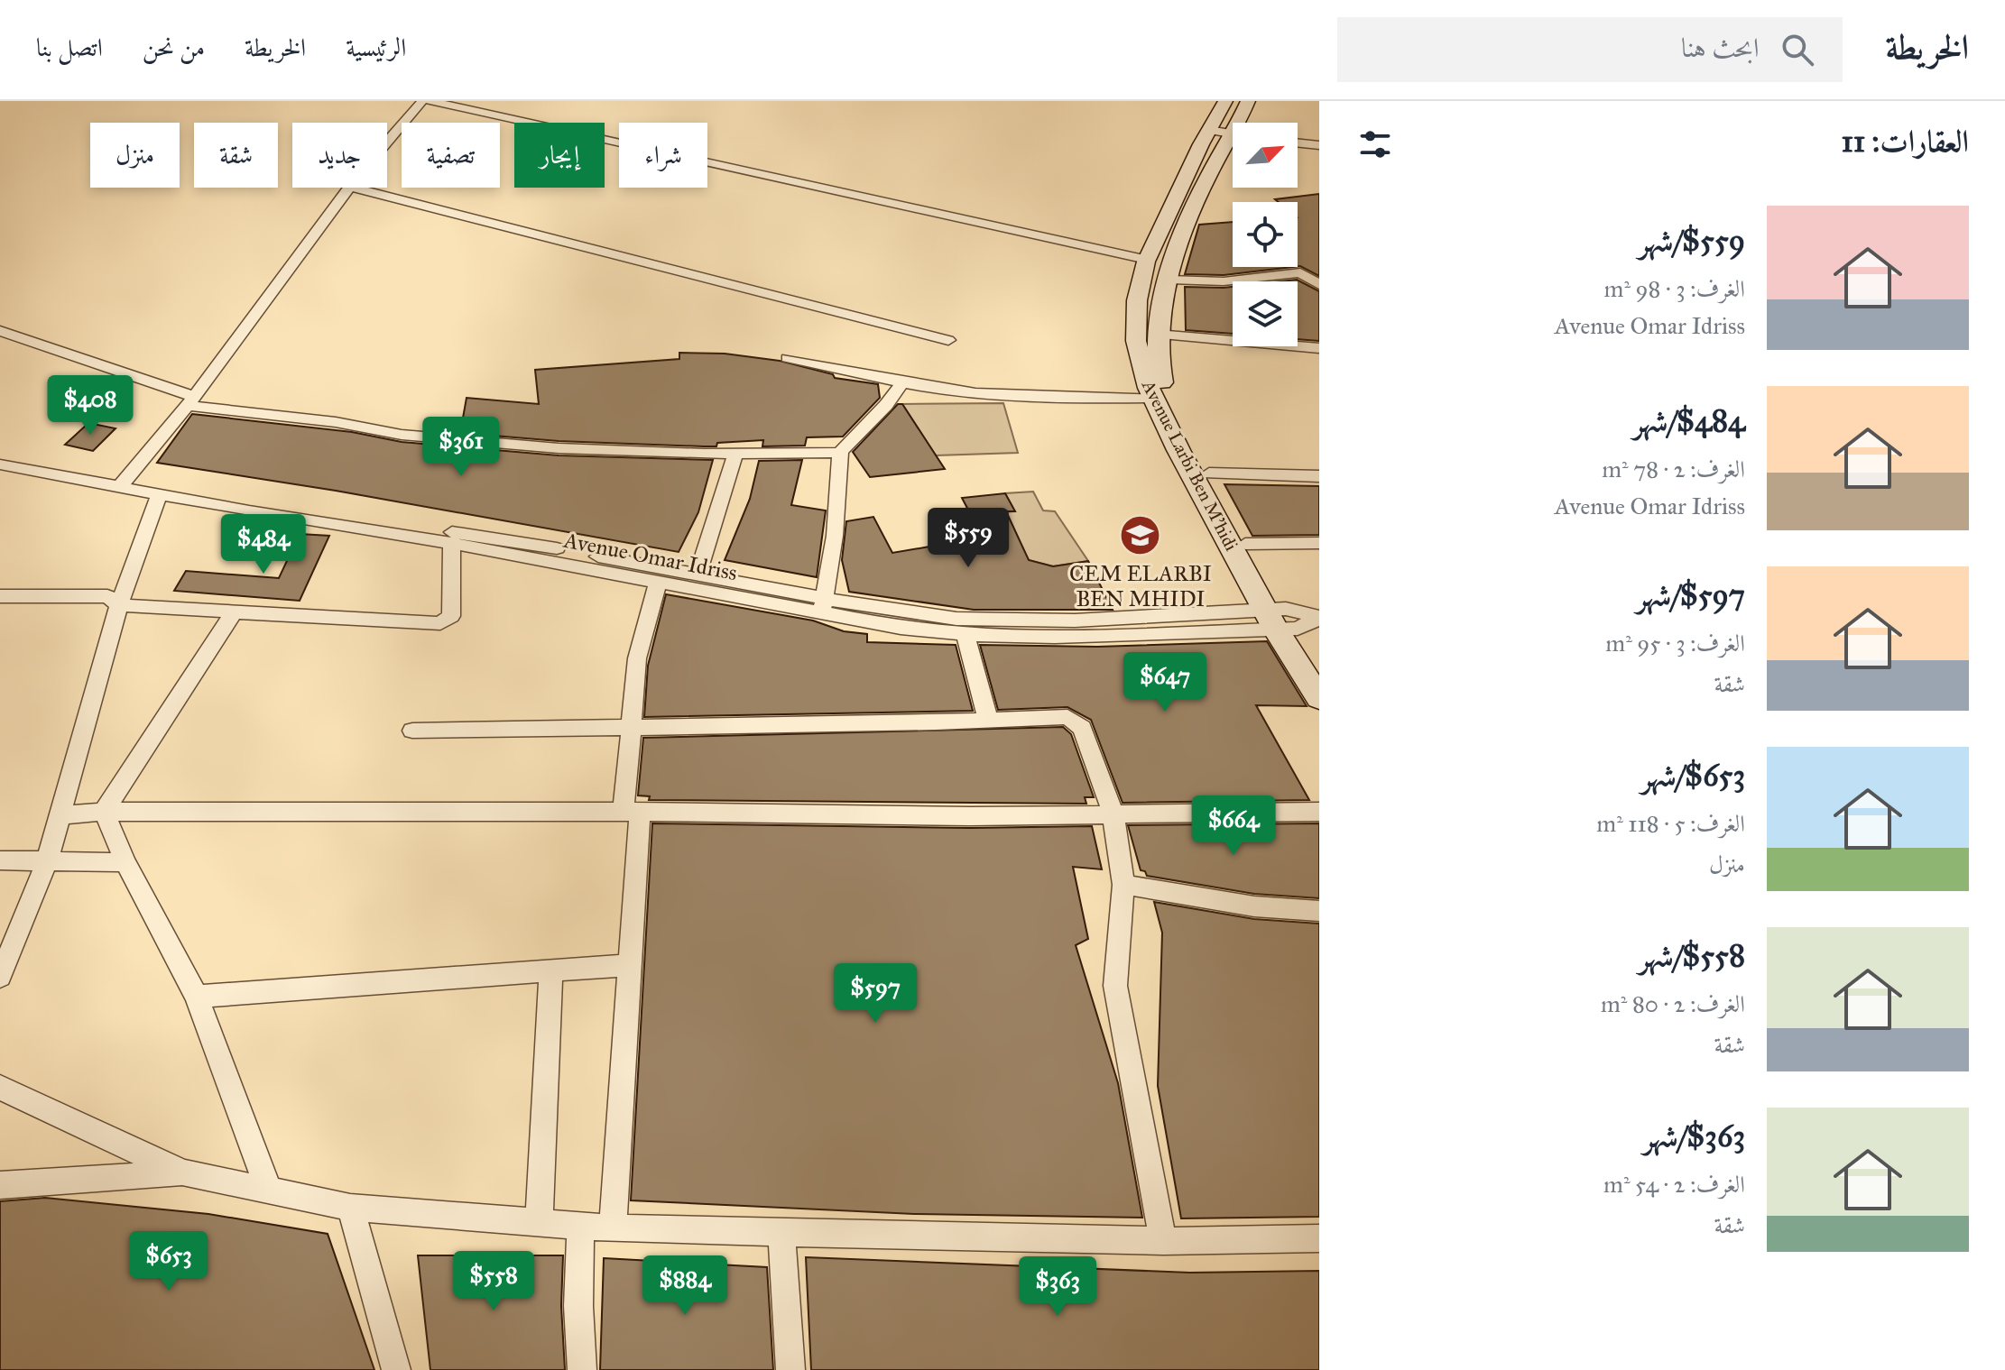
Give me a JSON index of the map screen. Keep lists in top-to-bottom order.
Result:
{
  "streets": {
    "main road": ["Avenue Larbi Ben M'hidi"],
    "street": ["Avenue Omar Idriss"]
  },
  "crossings": [
    ["Avenue Larbi Ben M'hidi", "Avenue Omar Idriss"]
  ],
  "places": {
    "school or university": ["CEM ELARBI BEN MHIDI"]
  },
  "north": "top right",
  "page": {
    "header": "الخريطة",
    "search": "ابحث هنا",
    "nav": [
      "الرئيسية",
      "الخريطة",
      "من نحن",
      "اتصل بنا"
    ],
    "heading": "العقارات: 11",
    "chip": [
      "شراء",
      "إيجار",
      "تصفية",
      "جديد",
      "شقة",
      "منزل"
    ],
    "list": [
      {
        "name": "$559/شهر",
        "note": "الغرف: 3 · 98 m² · Avenue Omar Idriss"
      },
      {
        "name": "$484/شهر",
        "note": "الغرف: 2 · 78 m² · Avenue Omar Idriss"
      },
      {
        "name": "$597/شهر",
        "note": "الغرف: 3 · 95 m² · شقة"
      },
      {
        "name": "$653/شهر",
        "note": "الغرف: 5 · 118 m² · منزل"
      },
      {
        "name": "$558/شهر",
        "note": "الغرف: 2 · 80 m² · شقة"
      },
      {
        "name": "$363/شهر",
        "note": "الغرف: 2 · 54 m² · شقة"
      }
    ],
    "price": [
      "$408",
      "$361",
      "$559",
      "$484",
      "$647",
      "$664",
      "$597",
      "$653",
      "$558",
      "$884",
      "$363"
    ]
  }
}
